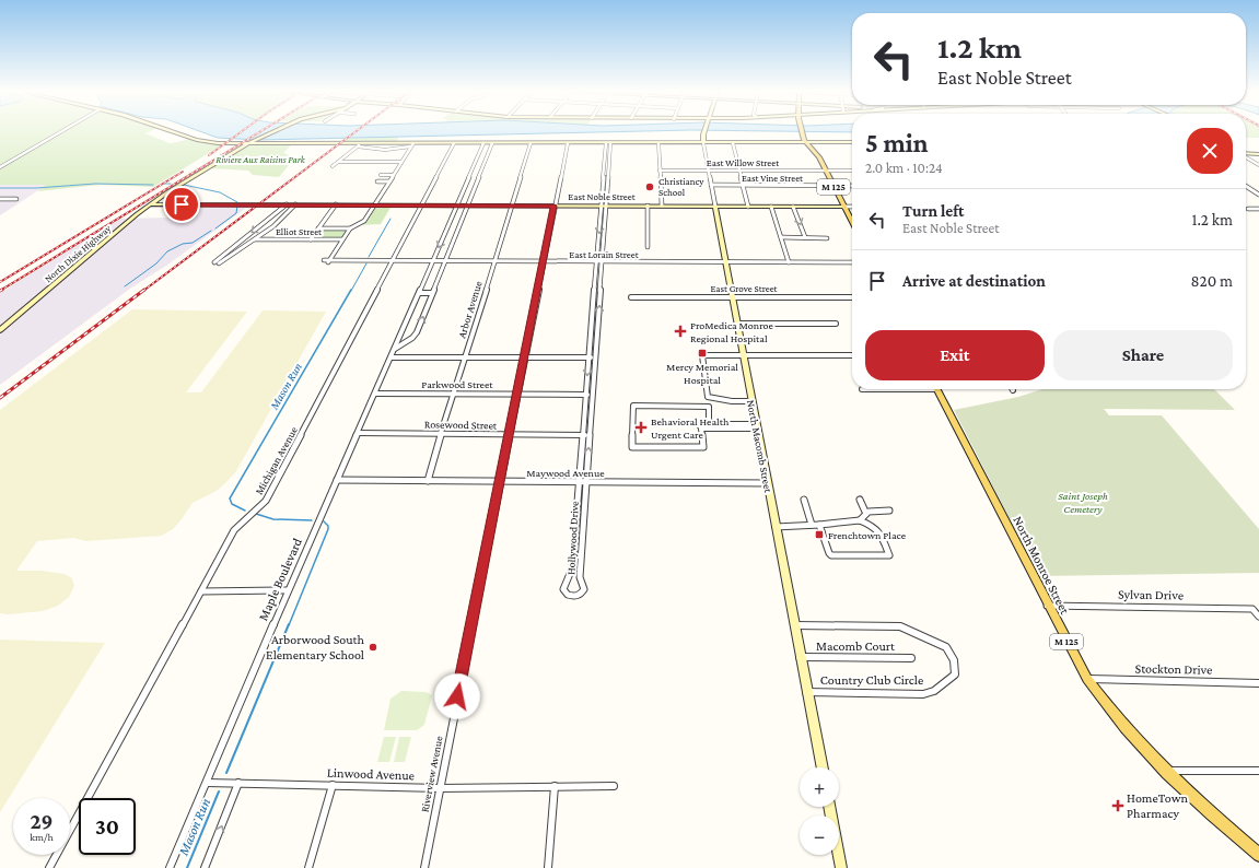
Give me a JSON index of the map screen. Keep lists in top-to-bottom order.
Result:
{
  "streets": {
    "main road": ["M 125", "North Monroe Street"],
    "street": [
      "East Willow Street",
      "East Vine Street",
      "East Noble Street",
      "Elliot Street",
      "North Dixie Highway",
      "East Lorain Street",
      "East Grove Street",
      "Arbor Avenue",
      "Parkwood Street",
      "Rosewood Street",
      "North Macomb Street",
      "Michigan Avenue",
      "Maywood Avenue",
      "Hollywood Drive",
      "Maple Boulevard",
      "Sylvan Drive",
      "Macomb Court",
      "Stockton Drive",
      "Country Club Circle",
      "Linwood Avenue",
      "Riverview Avenue"
    ]
  },
  "crossings": [
    ["East Willow Street", "M 125"],
    ["East Willow Street", "North Macomb Street"],
    ["East Vine Street", "M 125"],
    ["East Vine Street", "North Macomb Street"],
    ["M 125", "East Noble Street"],
    ["East Noble Street", "North Dixie Highway"],
    ["East Noble Street", "Arbor Avenue"],
    ["East Noble Street", "North Macomb Street"],
    ["East Noble Street", "Michigan Avenue"],
    ["East Noble Street", "Hollywood Drive"],
    ["East Noble Street", "Maple Boulevard"],
    ["East Noble Street", "Riverview Avenue"],
    ["East Lorain Street", "Arbor Avenue"],
    ["East Lorain Street", "North Macomb Street"],
    ["East Lorain Street", "Michigan Avenue"],
    ["East Lorain Street", "Hollywood Drive"],
    ["East Lorain Street", "Maple Boulevard"],
    ["East Lorain Street", "Riverview Avenue"],
    ["East Grove Street", "North Macomb Street"],
    ["Arbor Avenue", "Parkwood Street"],
    ["Arbor Avenue", "Rosewood Street"],
    ["Arbor Avenue", "Maywood Avenue"],
    ["Parkwood Street", "Hollywood Drive"],
    ["Parkwood Street", "Maple Boulevard"],
    ["Parkwood Street", "Riverview Avenue"],
    ["Rosewood Street", "Hollywood Drive"],
    ["Rosewood Street", "Maple Boulevard"],
    ["Rosewood Street", "Riverview Avenue"],
    ["North Macomb Street", "Maywood Avenue"],
    ["North Macomb Street", "Macomb Court"],
    ["North Macomb Street", "Country Club Circle"],
    ["Maywood Avenue", "Hollywood Drive"],
    ["Maywood Avenue", "Maple Boulevard"],
    ["Maywood Avenue", "Riverview Avenue"],
    ["North Monroe Street", "Sylvan Drive"],
    ["North Monroe Street", "Stockton Drive"],
    ["Maple Boulevard", "Linwood Avenue"],
    ["Linwood Avenue", "Riverview Avenue"]
  ],
  "water": ["Mason Run"],
  "parks": ["Riviere Aux Raisins Park", "Saint Joseph Cemetery"],
  "places": {
    "other": ["Christiancy School", "Arborwood South Elementary School"],
    "health": ["ProMedica Monroe Regional Hospital", "Behavioral Health Urgent Care", "HomeTown Pharmacy"],
    "transit": ["Mercy Memorial Hospital", "Frenchtown Place"]
  },
  "page": {
    "turn": ["1.2 km", "East Noble Street"],
    "heading": ["5 min", "2.0 km · 10:24"],
    "list": [
      {
        "name": "Turn left",
        "note": "East Noble Street",
        "value": "1.2 km"
      },
      {
        "name": "Arrive at destination",
        "value": "820 m"
      }
    ],
    "buttons": ["Exit", "Share"],
    "map_buttons": ["+", "−"],
    "speed": "29 km/h",
    "limit": "30"
  }
}
